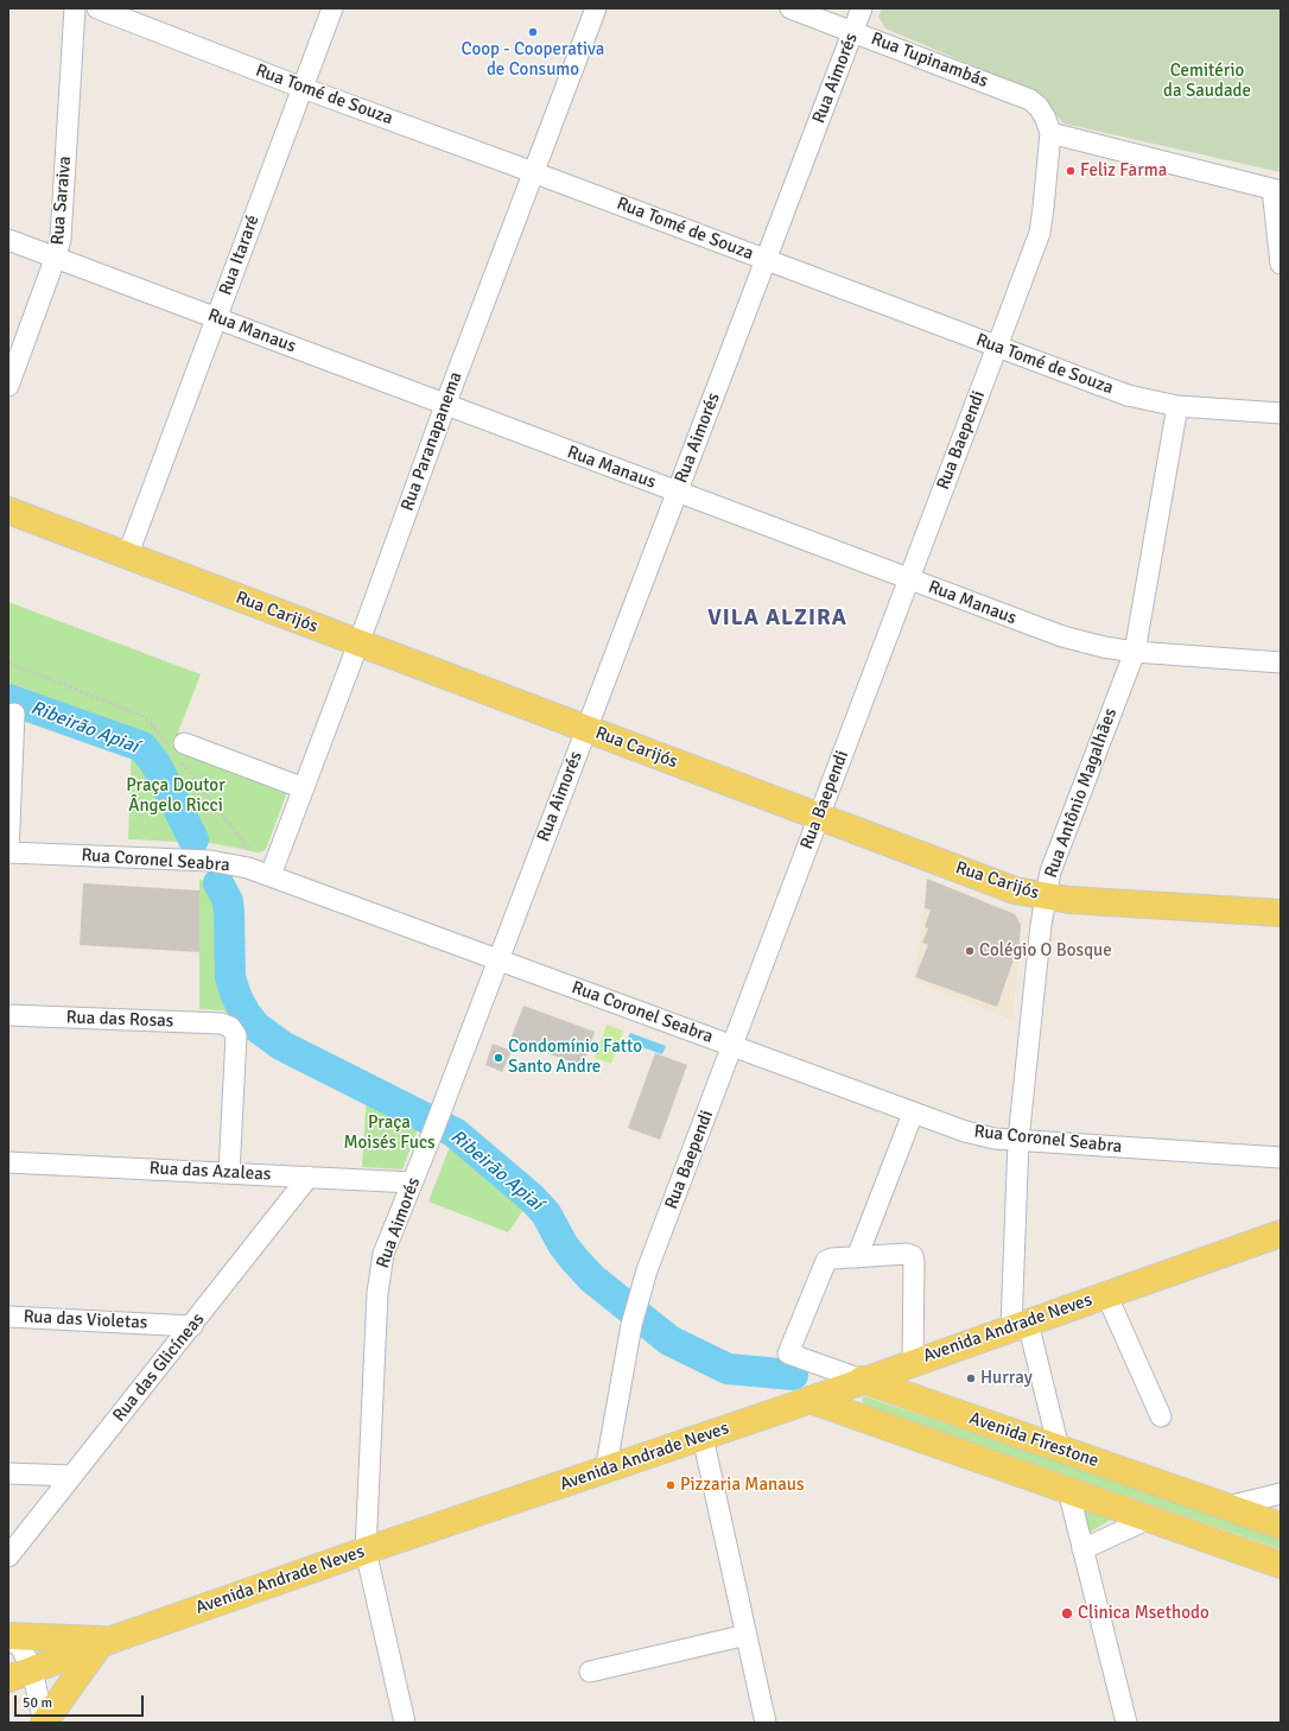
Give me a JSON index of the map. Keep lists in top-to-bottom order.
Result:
{
  "streets": {
    "main road": ["Rua Carijós", "Avenida Andrade Neves", "Avenida Firestone"],
    "street": [
      "Rua Tupinambás",
      "Rua Aimorés",
      "Rua Tomé de Souza",
      "Rua Saraiva",
      "Rua Itararé",
      "Rua Manaus",
      "Rua Baependi",
      "Rua Paranapanema",
      "Rua Antônio Magalhães",
      "Rua Coronel Seabra",
      "Rua das Rosas",
      "Rua das Azaleas",
      "Rua das Violetas",
      "Rua das Glicíneas"
    ]
  },
  "crossings": [
    ["Rua Tupinambás", "Rua Aimorés"],
    ["Rua Tupinambás", "Rua Baependi"],
    ["Rua Aimorés", "Rua Tomé de Souza"],
    ["Rua Aimorés", "Rua Manaus"],
    ["Rua Aimorés", "Rua Carijós"],
    ["Rua Aimorés", "Rua Coronel Seabra"],
    ["Rua Aimorés", "Rua das Azaleas"],
    ["Rua Aimorés", "Avenida Andrade Neves"],
    ["Rua Tomé de Souza", "Rua Itararé"],
    ["Rua Tomé de Souza", "Rua Baependi"],
    ["Rua Tomé de Souza", "Rua Paranapanema"],
    ["Rua Tomé de Souza", "Rua Antônio Magalhães"],
    ["Rua Saraiva", "Rua Manaus"],
    ["Rua Itararé", "Rua Manaus"],
    ["Rua Itararé", "Rua Carijós"],
    ["Rua Manaus", "Rua Baependi"],
    ["Rua Manaus", "Rua Paranapanema"],
    ["Rua Manaus", "Rua Antônio Magalhães"],
    ["Rua Baependi", "Rua Carijós"],
    ["Rua Baependi", "Rua Coronel Seabra"],
    ["Rua Baependi", "Avenida Andrade Neves"],
    ["Rua Paranapanema", "Rua Carijós"],
    ["Rua Paranapanema", "Rua Coronel Seabra"],
    ["Rua Carijós", "Rua Antônio Magalhães"],
    ["Rua Antônio Magalhães", "Rua Coronel Seabra"],
    ["Rua Antônio Magalhães", "Avenida Andrade Neves"],
    ["Rua Antônio Magalhães", "Avenida Firestone"],
    ["Rua das Rosas", "Rua das Azaleas"],
    ["Rua das Azaleas", "Rua das Glicíneas"],
    ["Rua das Violetas", "Rua das Glicíneas"],
    ["Avenida Andrade Neves", "Avenida Firestone"]
  ],
  "districts": ["VILA ALZIRA"],
  "water": ["Ribeirão Apiaí"],
  "parks": ["Cemitério da Saudade", "Praça Doutor Ângelo Ricci", "Praça Moisés Fucs"],
  "places": [
    "Coop - Cooperativa de Consumo",
    "Feliz Farma",
    "Colégio O Bosque",
    "Condomínio Fatto Santo Andre",
    "Hurray",
    "Pizzaria Manaus",
    "Clinica Msethodo"
  ],
  "scale_bar": "50 m"
}
